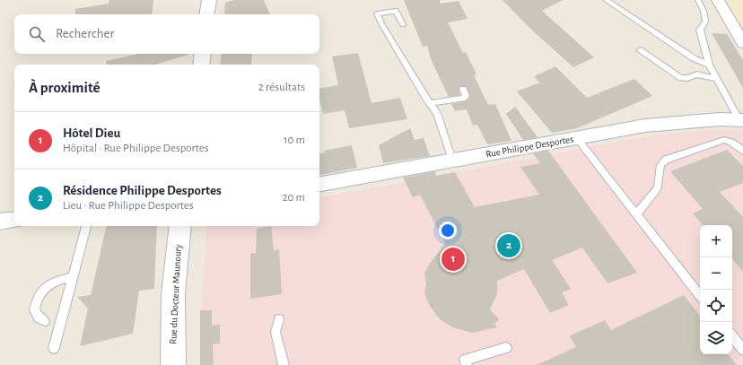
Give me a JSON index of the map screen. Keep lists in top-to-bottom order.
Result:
{
  "streets": {
    "main road": ["Rue du Docteur Maunoury"],
    "street": ["Rue Philippe Desportes"]
  },
  "page": {
    "search": "Rechercher",
    "heading": ["À proximité", "2 résultats"],
    "list": [
      {
        "mark": "1",
        "name": "Hôtel Dieu",
        "note": "Hôpital · Rue Philippe Desportes",
        "value": "10 m"
      },
      {
        "mark": "2",
        "name": "Résidence Philippe Desportes",
        "note": "Lieu · Rue Philippe Desportes",
        "value": "20 m"
      }
    ],
    "map_buttons": ["+", "−"],
    "pins": ["2", "1"]
  }
}
